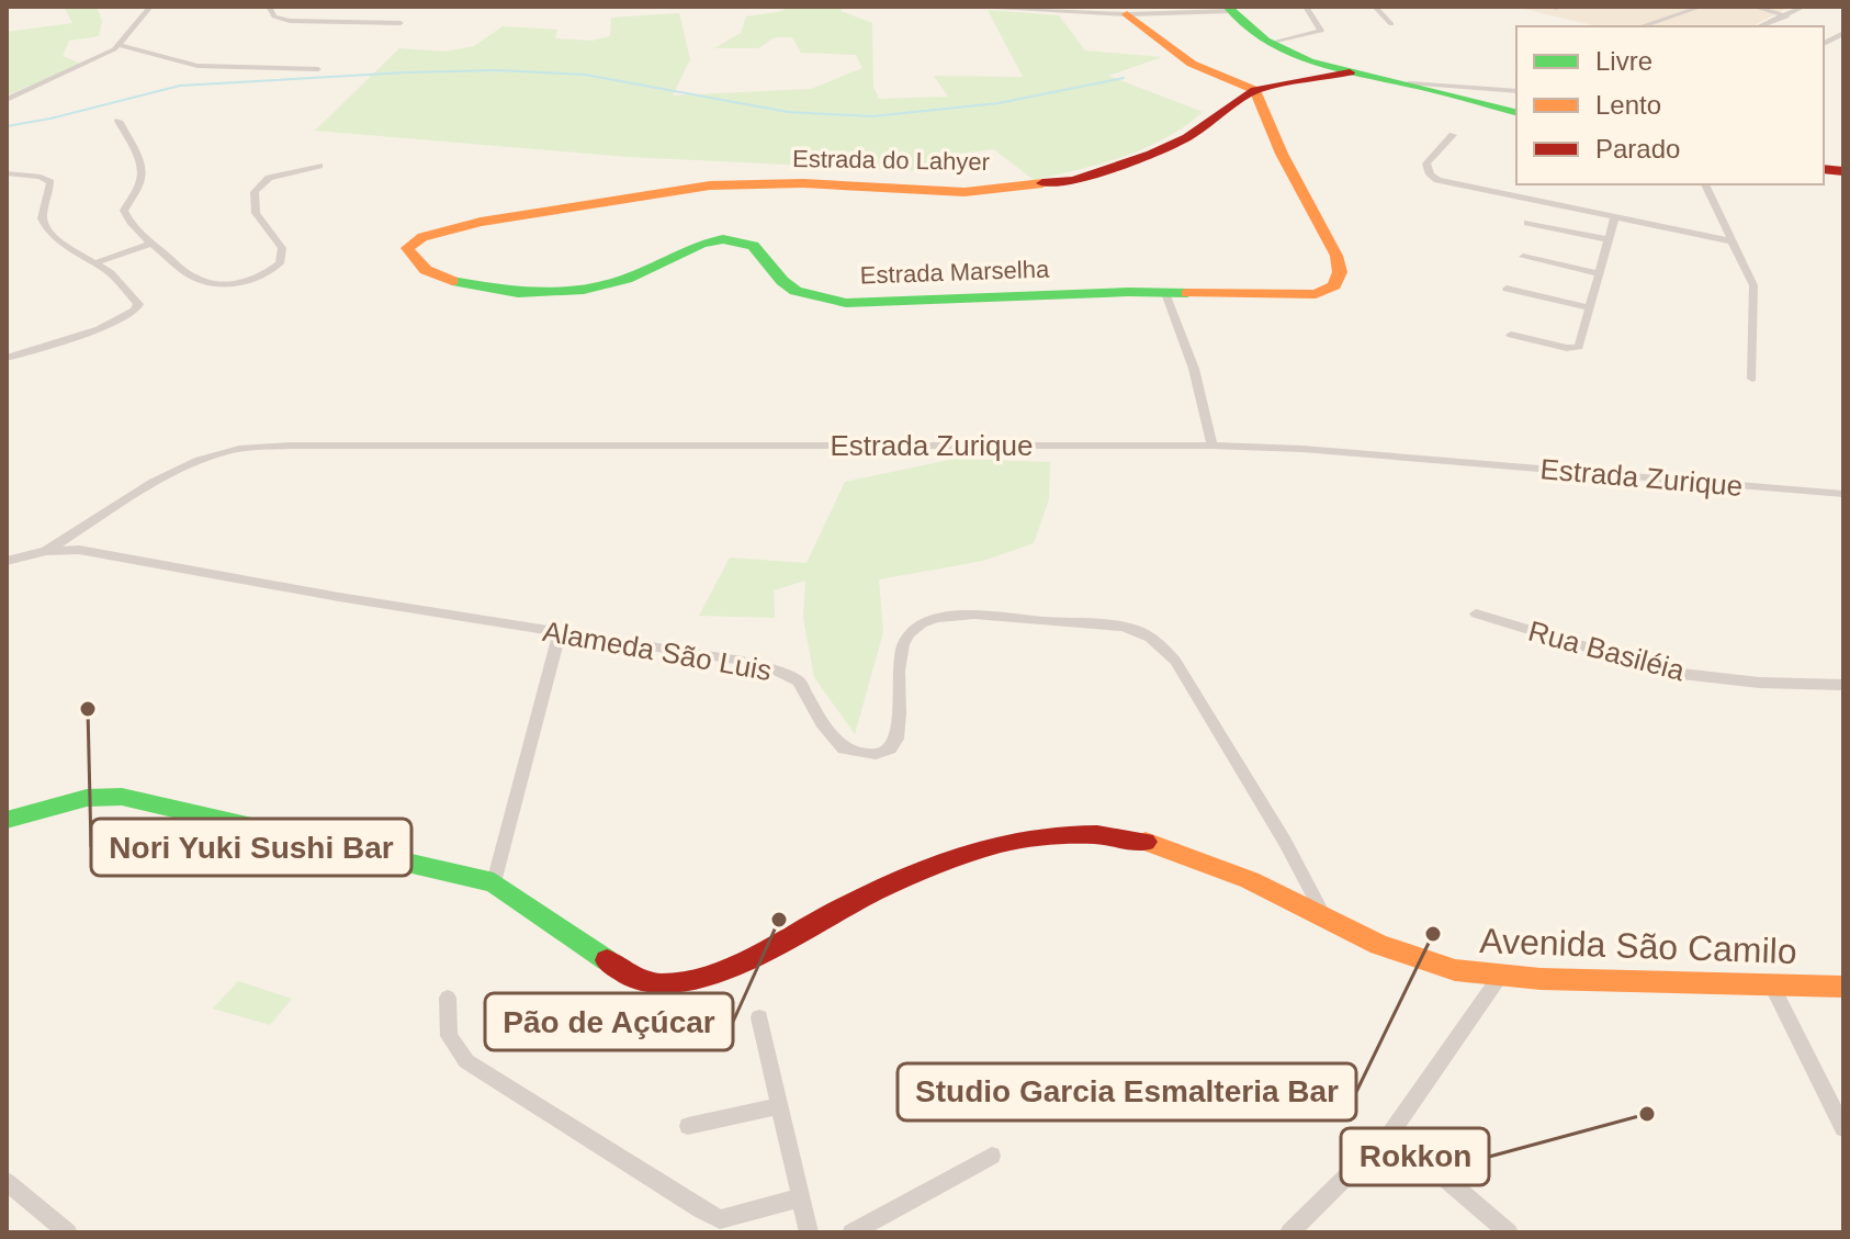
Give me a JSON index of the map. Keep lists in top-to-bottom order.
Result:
{
  "streets": {
    "street": [
      "Estrada do Lahyer",
      "Estrada Marselha",
      "Estrada Zurique",
      "Alameda São Luis",
      "Rua Basiléia",
      "Avenida São Camilo"
    ]
  },
  "crossings": [
    ["Estrada do Lahyer", "Estrada Marselha"],
    ["Estrada Zurique", "Alameda São Luis"],
    ["Alameda São Luis", "Avenida São Camilo"]
  ],
  "places": [
    "Nori Yuki Sushi Bar",
    "Pão de Açúcar",
    "Studio Garcia Esmalteria Bar",
    "Rokkon"
  ],
  "legend": ["Livre", "Lento", "Parado"]
}
